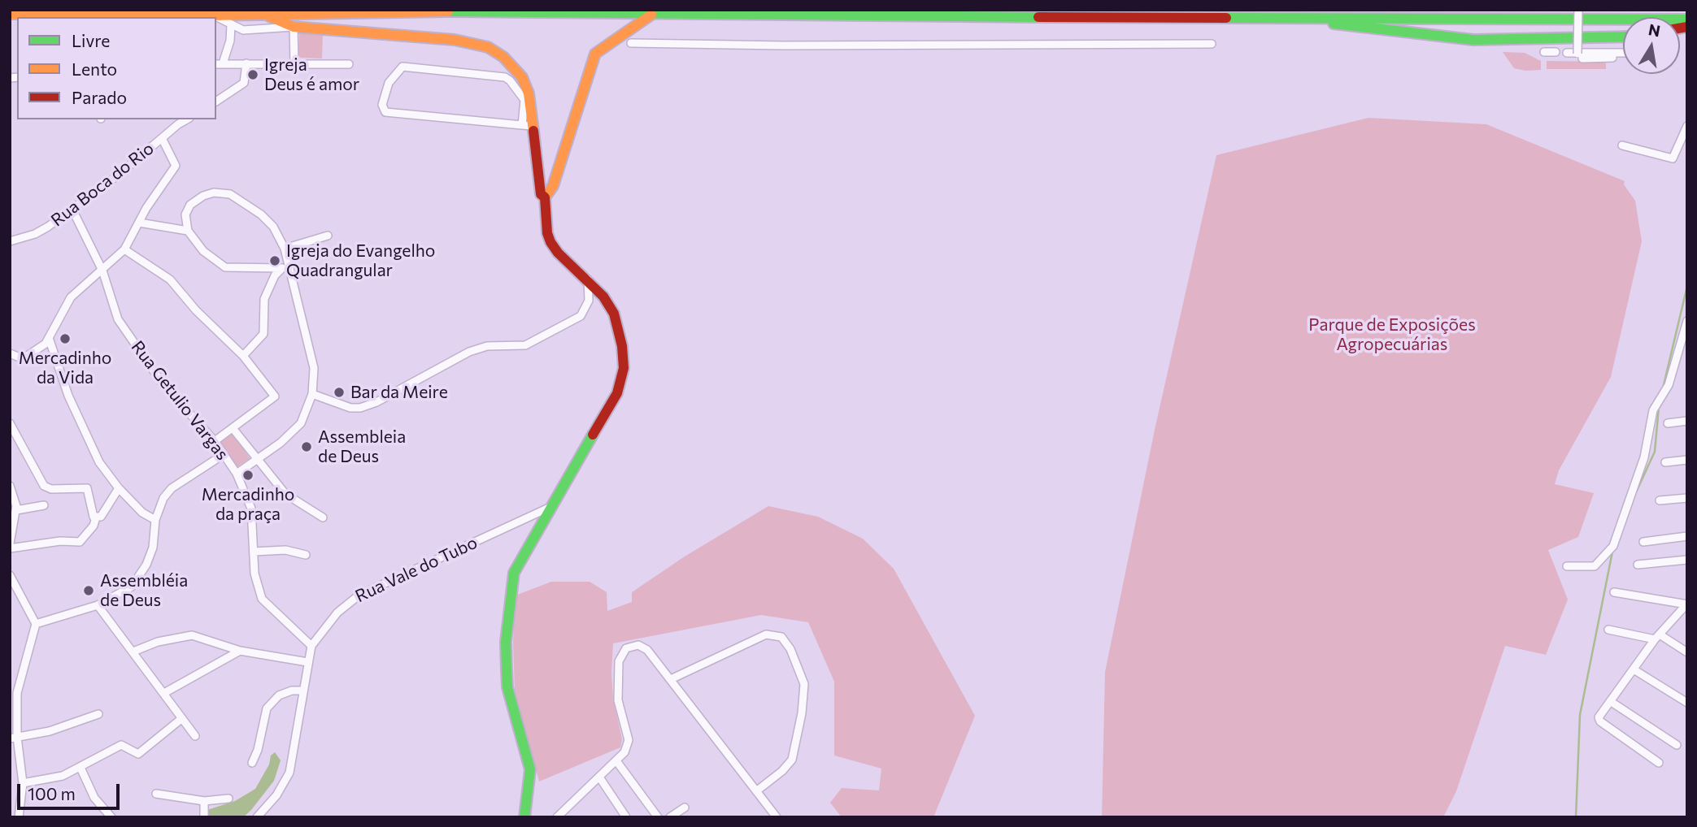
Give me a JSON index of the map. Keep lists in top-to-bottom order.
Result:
{
  "streets": {
    "street": ["Rua Boca do Rio", "Rua Getulio Vargas", "Rua Vale do Tubo"]
  },
  "crossings": [
    ["Rua Boca do Rio", "Rua Getulio Vargas"],
    ["Rua Getulio Vargas", "Rua Vale do Tubo"]
  ],
  "parks": ["Parque de Exposições Agropecuárias"],
  "places": [
    "Igreja Deus é amor",
    "Igreja do Evangelho Quadrangular",
    "Mercadinho da Vida",
    "Bar da Meire",
    "Assembleia de Deus",
    "Mercadinho da praça",
    "Assembléia de Deus"
  ],
  "legend": ["Livre", "Lento", "Parado"],
  "scale_bar": "100 m",
  "north": "top"
}
